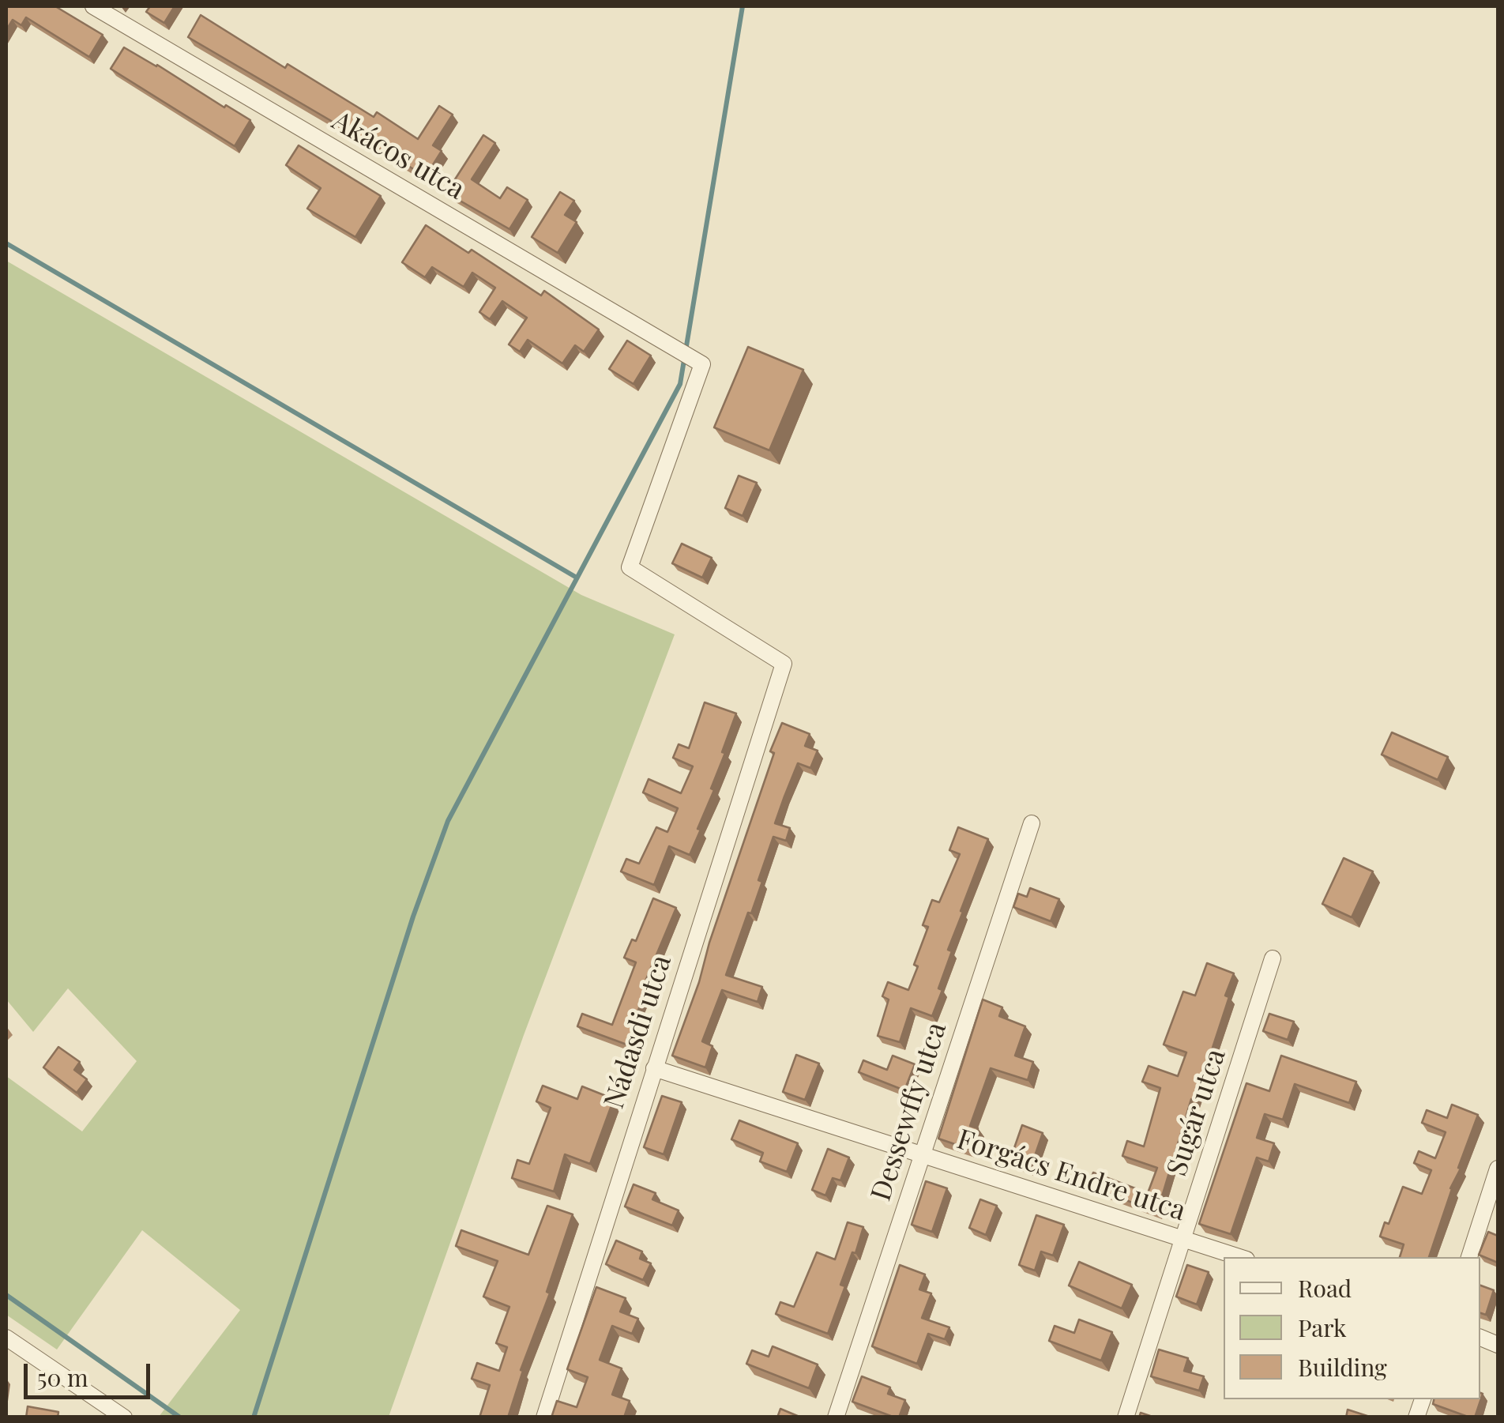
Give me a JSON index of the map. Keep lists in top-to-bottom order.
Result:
{
  "streets": {
    "street": [
      "Akácos utca",
      "Nádasdi utca",
      "Dessewffy utca",
      "Sugár utca",
      "Forgács Endre utca"
    ]
  },
  "crossings": [
    ["Akácos utca", "Nádasdi utca"],
    ["Nádasdi utca", "Forgács Endre utca"],
    ["Dessewffy utca", "Forgács Endre utca"],
    ["Sugár utca", "Forgács Endre utca"]
  ],
  "legend": ["Road", "Park", "Building"],
  "scale_bar": "50 m"
}
